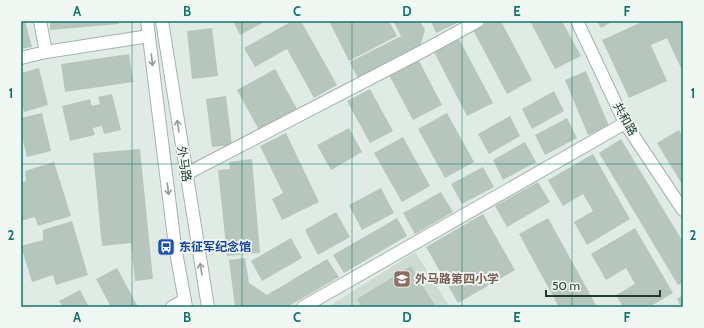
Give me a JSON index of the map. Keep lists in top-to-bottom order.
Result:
{
  "streets": {
    "street": ["共和路", "外马路"]
  },
  "places": {
    "bus stop": ["东征军纪念馆"],
    "school or university": ["外马路第四小学"]
  },
  "scale_bar": "50 m",
  "grid": {
    "columns": [
      "A",
      "B",
      "C",
      "D",
      "E",
      "F"
    ],
    "rows": ["1", "2"]
  }
}
